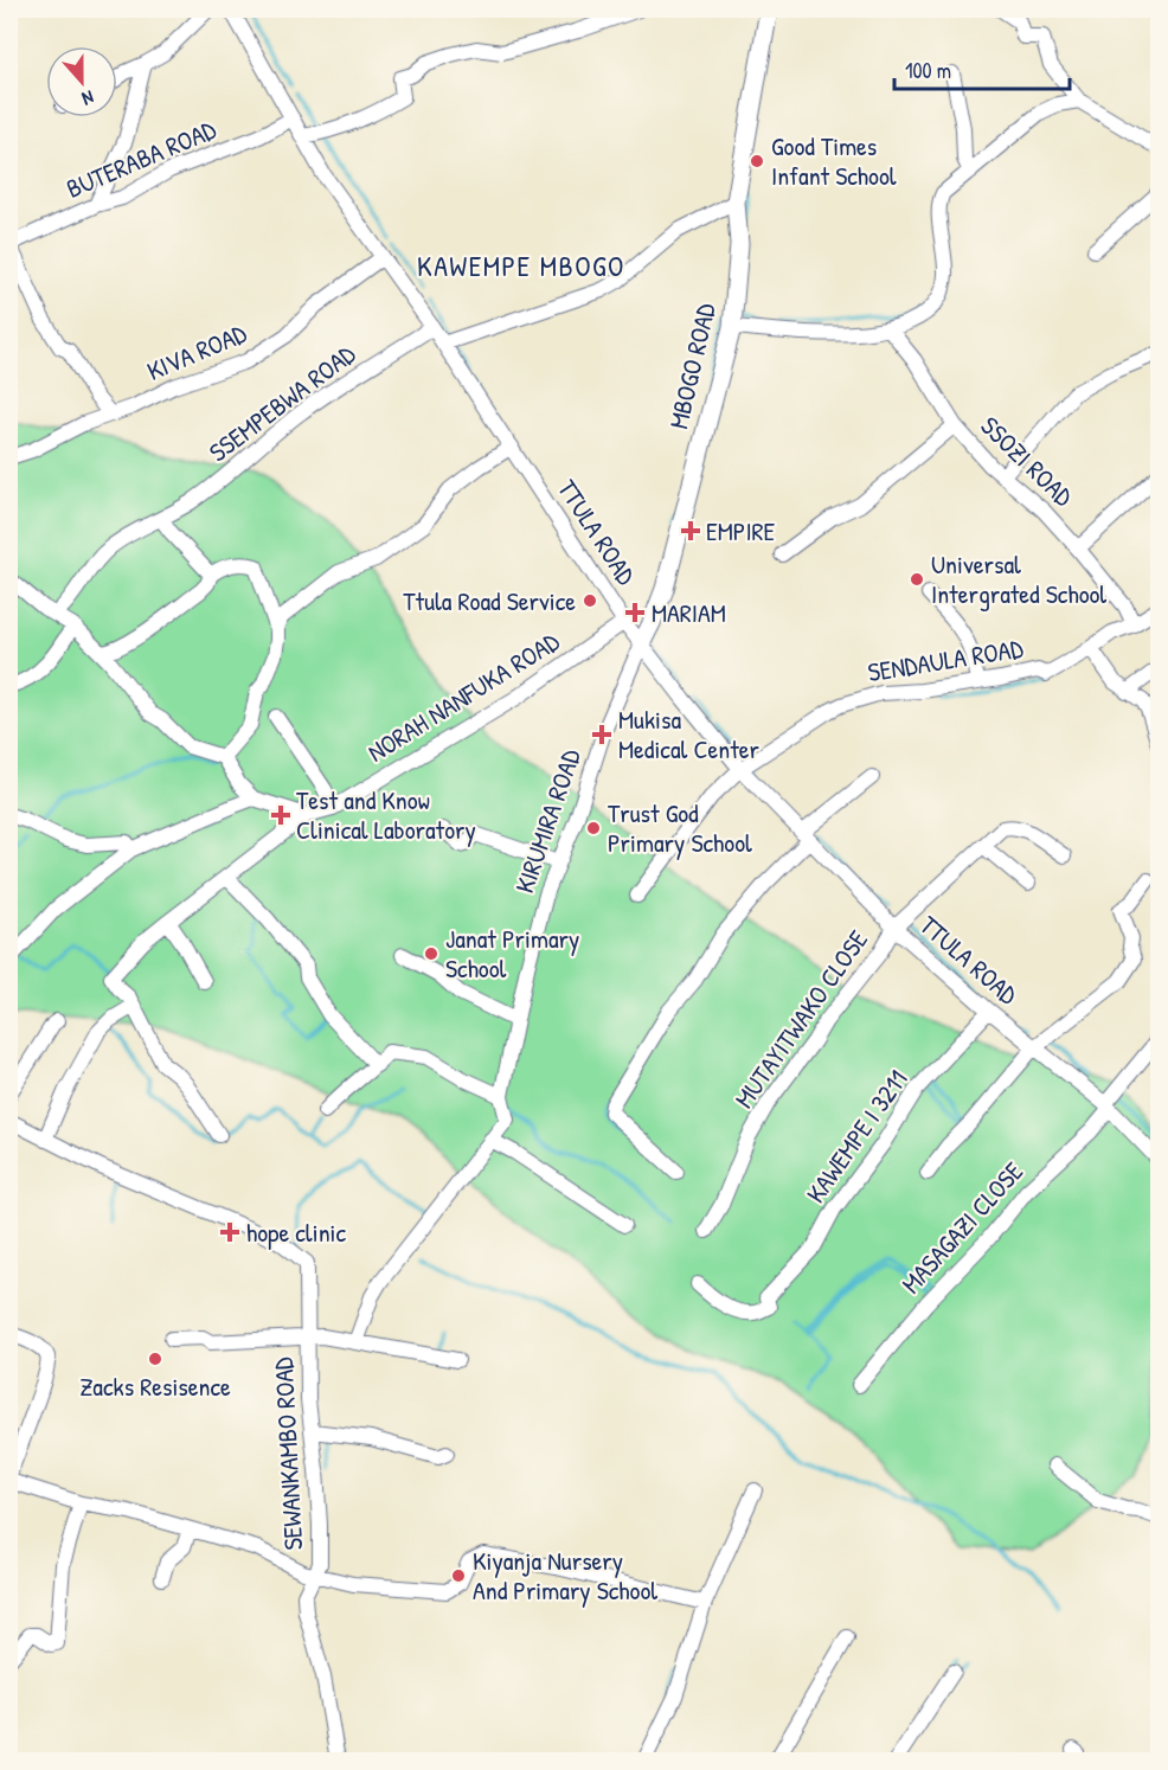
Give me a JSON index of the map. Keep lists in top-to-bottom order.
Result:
{
  "streets": {
    "street": [
      "BUTERABA ROAD",
      "KIVA ROAD",
      "MBOGO ROAD",
      "SSEMPEBWA ROAD",
      "SSOZI ROAD",
      "TTULA ROAD",
      "SENDAULA ROAD",
      "NORAH NANFUKA ROAD",
      "KIRUMIRA ROAD",
      "MUTAYITWAKO CLOSE",
      "KAWEMPE I 3211",
      "MASAGAZI CLOSE",
      "SEWANKAMBO ROAD"
    ]
  },
  "crossings": [
    ["BUTERABA ROAD", "TTULA ROAD"],
    ["KIVA ROAD", "TTULA ROAD"],
    ["MBOGO ROAD", "TTULA ROAD"],
    ["MBOGO ROAD", "KIRUMIRA ROAD"],
    ["SSEMPEBWA ROAD", "TTULA ROAD"],
    ["SSOZI ROAD", "SENDAULA ROAD"],
    ["TTULA ROAD", "SENDAULA ROAD"],
    ["TTULA ROAD", "NORAH NANFUKA ROAD"],
    ["TTULA ROAD", "KIRUMIRA ROAD"],
    ["TTULA ROAD", "MUTAYITWAKO CLOSE"],
    ["TTULA ROAD", "KAWEMPE I 3211"],
    ["TTULA ROAD", "MASAGAZI CLOSE"]
  ],
  "districts": ["KAWEMPE MBOGO"],
  "places": {
    "other": [
      "Good Times Infant School",
      "Universal Intergrated School",
      "Ttula Road Service",
      "Trust God Primary School",
      "Janat Primary School",
      "Zacks Resisence",
      "Kiyanja Nursery And Primary School"
    ],
    "health": [
      "EMPIRE",
      "MARIAM",
      "Mukisa Medical Center",
      "Test and Know Clinical Laboratory",
      "hope clinic"
    ]
  },
  "scale_bar": "100 m",
  "north": "bottom"
}
